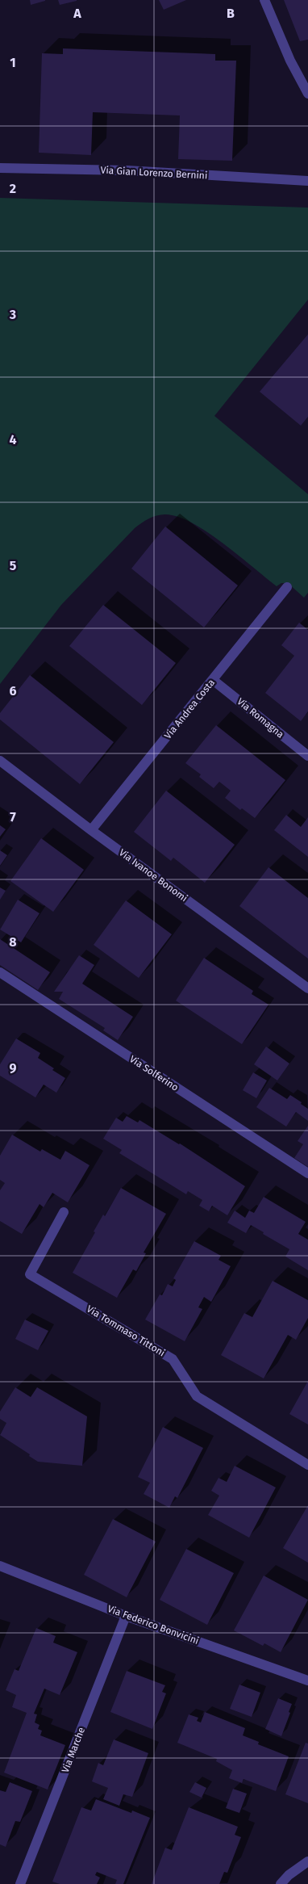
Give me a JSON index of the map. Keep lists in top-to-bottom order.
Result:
{
  "streets": {
    "street": [
      "Via Gian Lorenzo Bernini",
      "Via Andrea Costa",
      "Via Romagna",
      "Via Ivanoe Bonomi",
      "Via Solferino",
      "Via Tommaso Tittoni",
      "Via Federico Bonvicini",
      "Via Marche"
    ]
  },
  "crossings": [
    ["Via Andrea Costa", "Via Romagna"],
    ["Via Andrea Costa", "Via Ivanoe Bonomi"],
    ["Via Federico Bonvicini", "Via Marche"]
  ],
  "grid": {
    "columns": ["A", "B"],
    "rows": [
      "1",
      "2",
      "3",
      "4",
      "5",
      "6",
      "7",
      "8",
      "9"
    ]
  }
}
